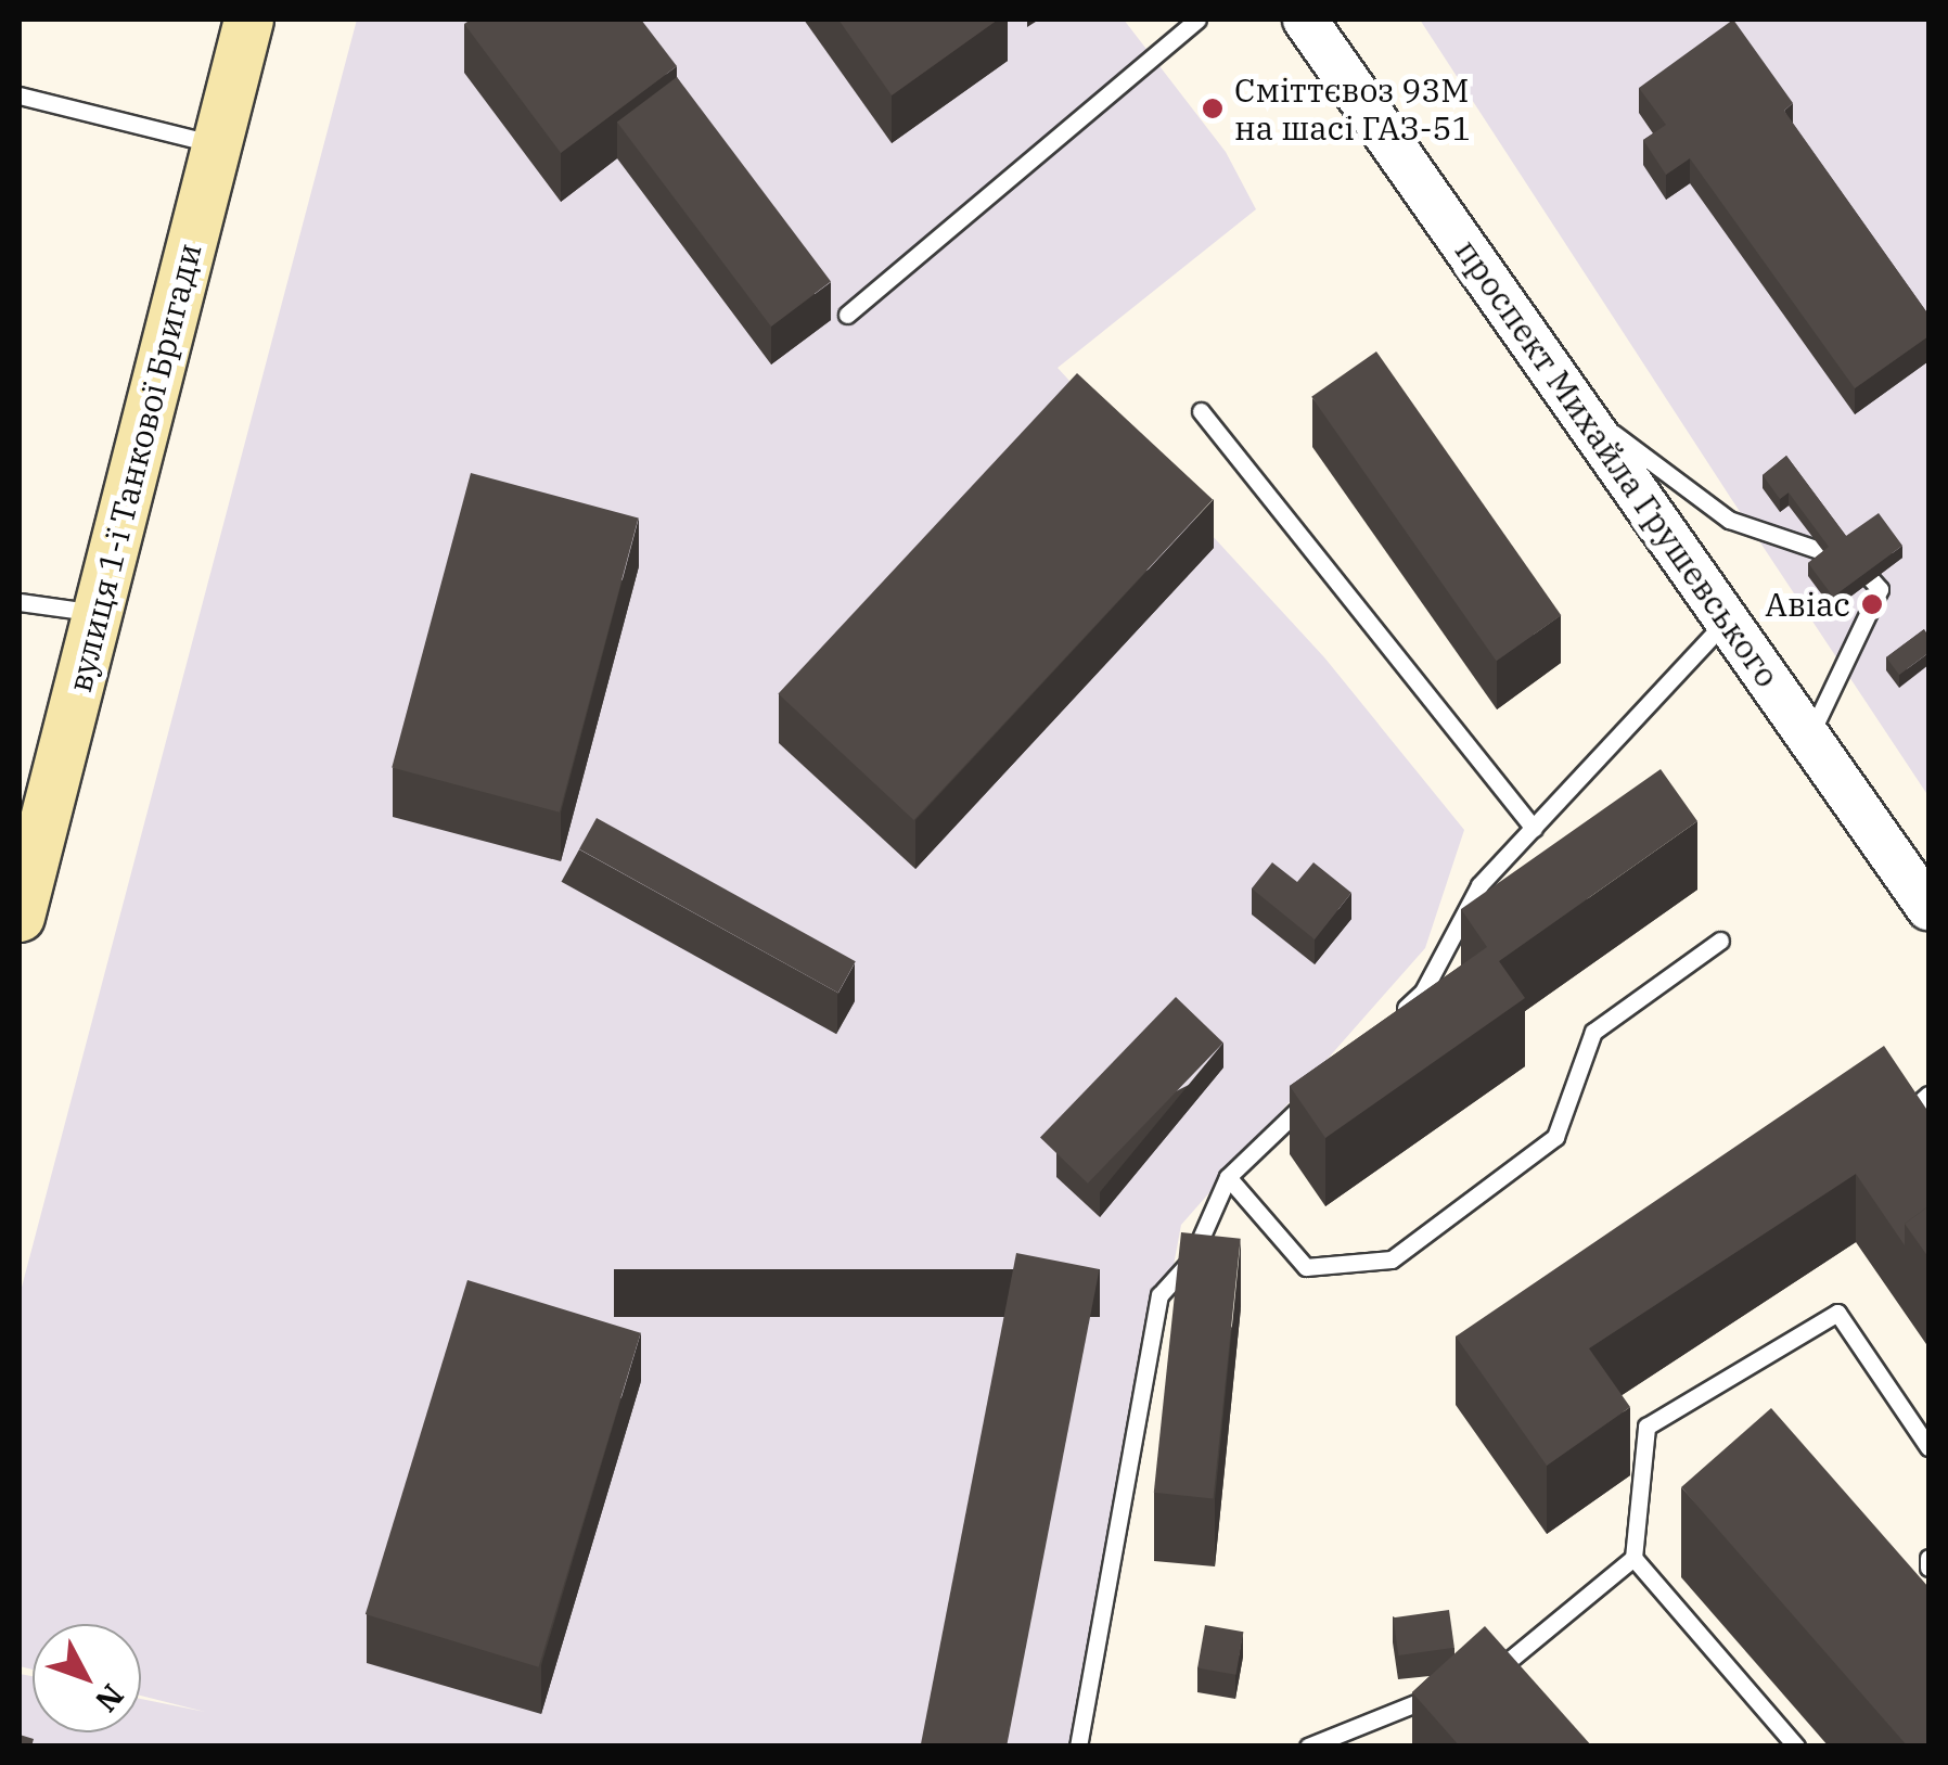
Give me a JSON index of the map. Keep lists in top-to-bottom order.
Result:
{
  "streets": {
    "main road": ["вулиця 1-ї Танкової Бригади"],
    "street": ["проспект Михайла Грушевського"]
  },
  "places": ["Сміттєвоз 93М на шасі ГАЗ-51", "Авіас"],
  "north": "bottom right"
}
